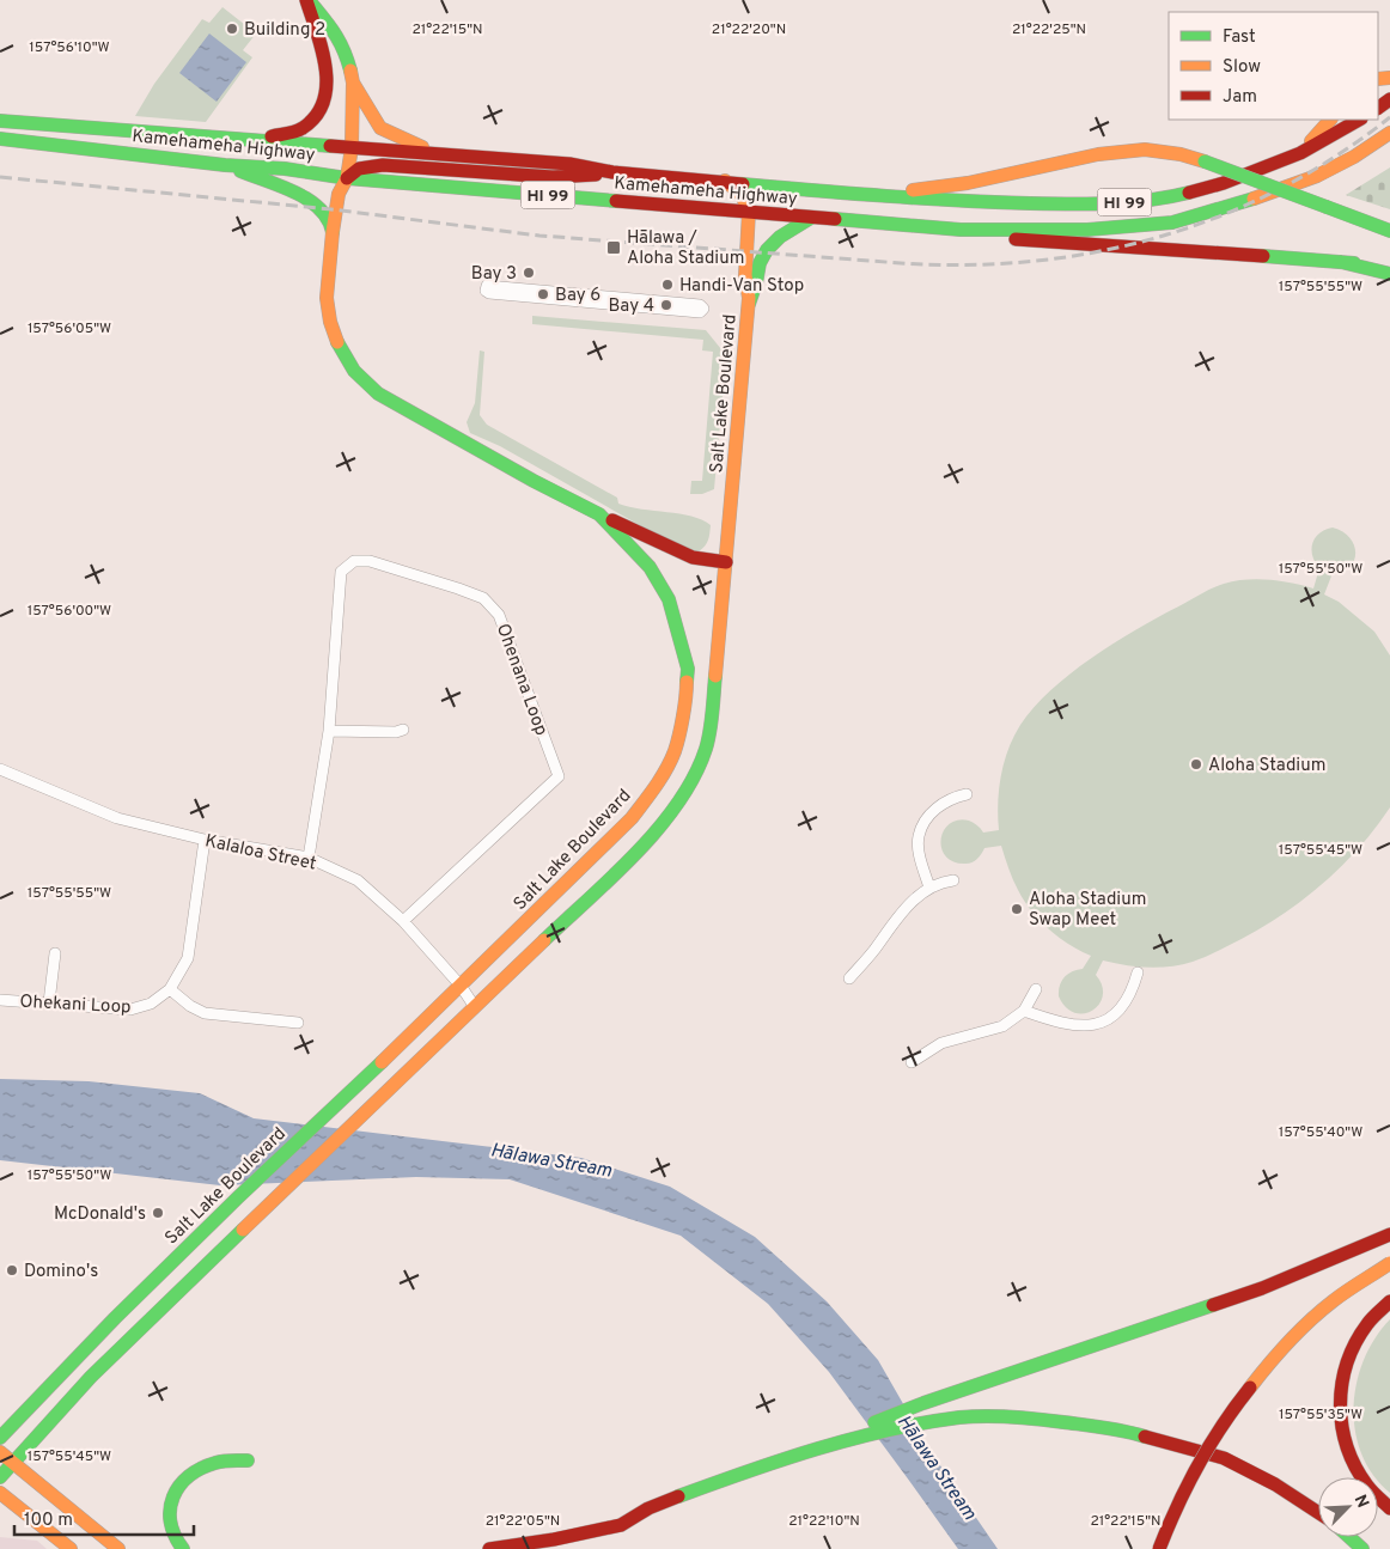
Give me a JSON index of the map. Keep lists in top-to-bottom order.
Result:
{
  "streets": {
    "main road": ["Kamehameha Highway", "HI 99", "Salt Lake Boulevard"],
    "street": ["Ohenana Loop", "Kalaloa Street", "Ohekani Loop"]
  },
  "crossings": [
    ["Kamehameha Highway", "Salt Lake Boulevard"],
    ["Salt Lake Boulevard", "Kalaloa Street"],
    ["Ohenana Loop", "Kalaloa Street"],
    ["Kalaloa Street", "Ohekani Loop"]
  ],
  "water": ["Hālawa Stream"],
  "places": {
    "other": [
      "Building 2",
      "Bay 3",
      "Handi-Van Stop",
      "Bay 6",
      "Bay 4",
      "Aloha Stadium",
      "Aloha Stadium Swap Meet",
      "McDonald's",
      "Domino's"
    ],
    "transit": ["Hālawa / Aloha Stadium"]
  },
  "legend": ["Fast", "Slow", "Jam"],
  "scale_bar": "100 m",
  "north": "top right",
  "coordinates": [
    "21°22'20\"N",
    "21°22'25\"N",
    "21°22'15\"N",
    "157°56'10\"W",
    "157°55'55\"W",
    "157°56'05\"W",
    "157°55'50\"W",
    "157°56'00\"W",
    "157°55'45\"W",
    "157°55'40\"W",
    "157°55'35\"W",
    "21°22'05\"N",
    "21°22'10\"N"
  ]
}
